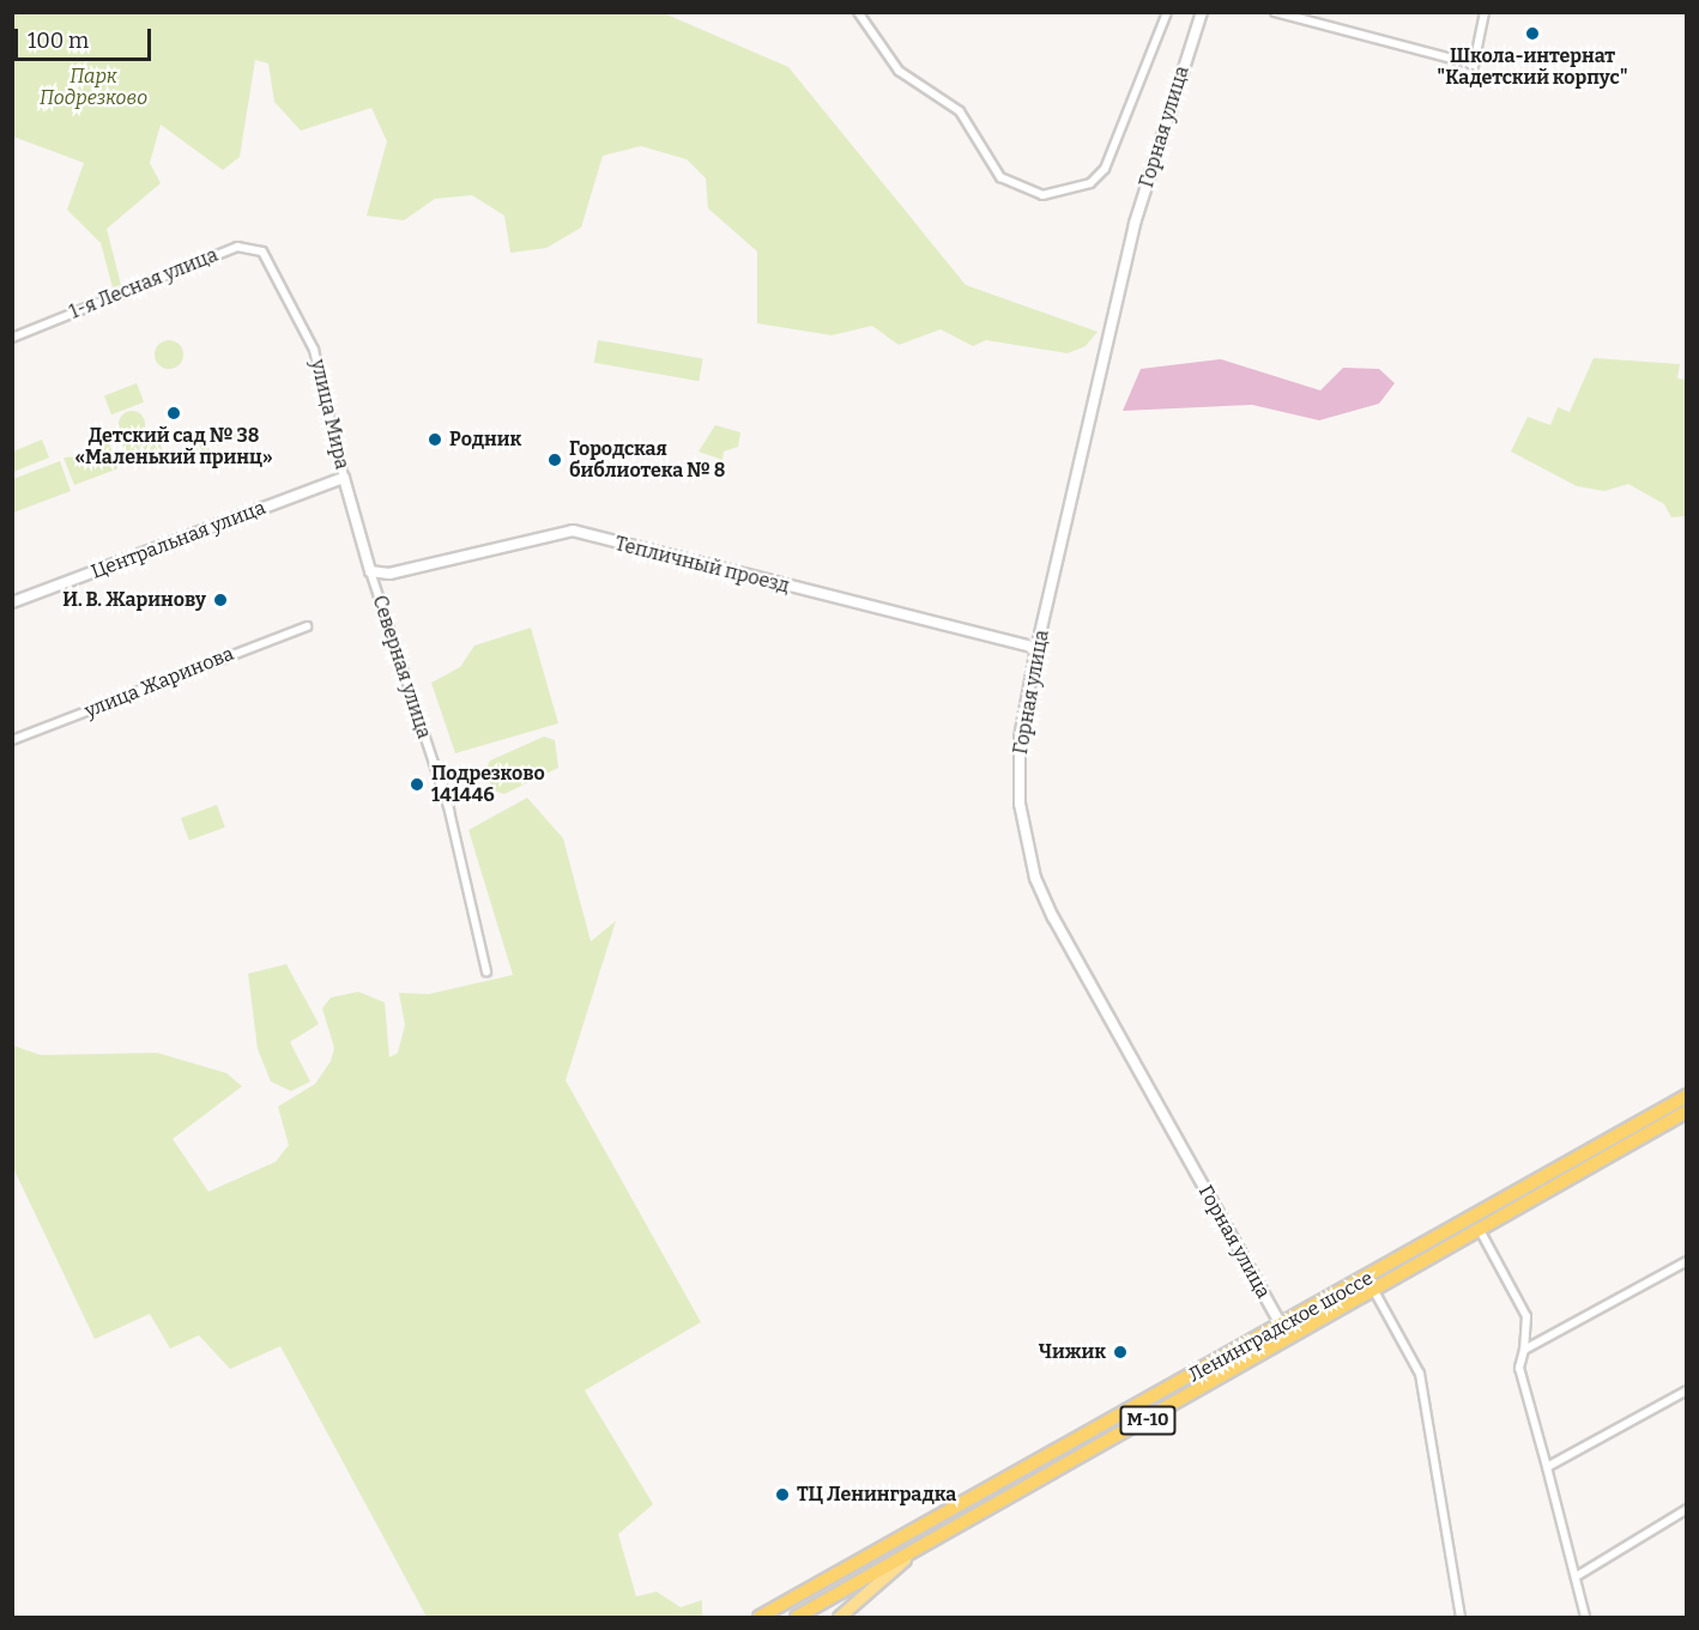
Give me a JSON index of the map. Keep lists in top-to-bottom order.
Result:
{
  "streets": {
    "highway": ["Ленинградское шоссе", "М-10"],
    "street": [
      "Горная улица",
      "1-я Лесная улица",
      "улица Мира",
      "Центральная улица",
      "Тепличный проезд",
      "Северная улица",
      "улица Жаринова"
    ]
  },
  "crossings": [
    ["Горная улица", "Тепличный проезд"],
    ["Горная улица", "Ленинградское шоссе"],
    ["1-я Лесная улица", "улица Мира"],
    ["улица Мира", "Центральная улица"],
    ["улица Мира", "Тепличный проезд"],
    ["улица Мира", "Северная улица"],
    ["Тепличный проезд", "Северная улица"]
  ],
  "parks": ["Парк Подрезково"],
  "places": [
    "Школа-интернат \"Кадетский корпус\"",
    "Детский сад № 38 «Маленький принц»",
    "Родник",
    "Городская библиотека № 8",
    "И. В. Жаринову",
    "Подрезково 141446",
    "Чижик",
    "ТЦ Ленинградка"
  ],
  "scale_bar": "100 m"
}
